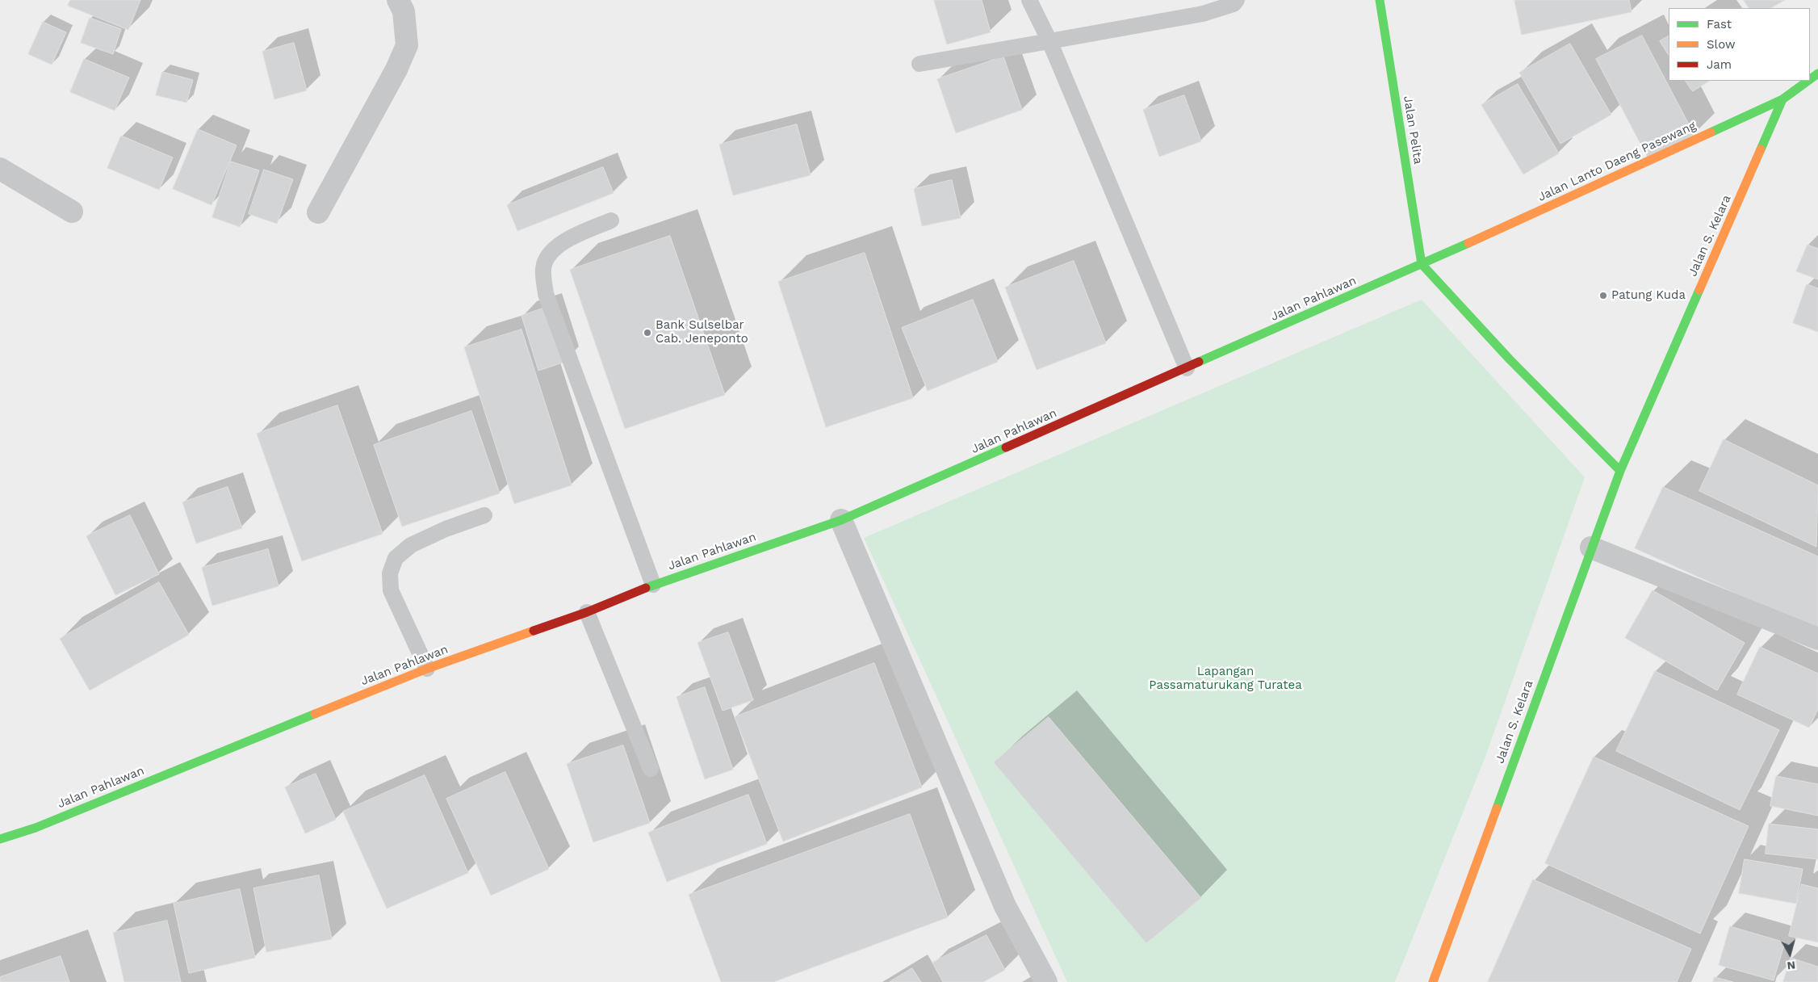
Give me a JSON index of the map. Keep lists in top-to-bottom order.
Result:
{
  "streets": {
    "main road": [
      "Jalan Pelita",
      "Jalan Lanto Daeng Pasewang",
      "Jalan S. Kelara",
      "Jalan Pahlawan"
    ]
  },
  "crossings": [
    ["Jalan Pelita", "Jalan Lanto Daeng Pasewang"],
    ["Jalan Pelita", "Jalan Pahlawan"],
    ["Jalan Lanto Daeng Pasewang", "Jalan S. Kelara"],
    ["Jalan Lanto Daeng Pasewang", "Jalan Pahlawan"]
  ],
  "parks": ["Lapangan Passamaturukang Turatea"],
  "places": ["Patung Kuda", "Bank Sulselbar Cab. Jeneponto"],
  "legend": ["Fast", "Slow", "Jam"],
  "north": "bottom"
}
